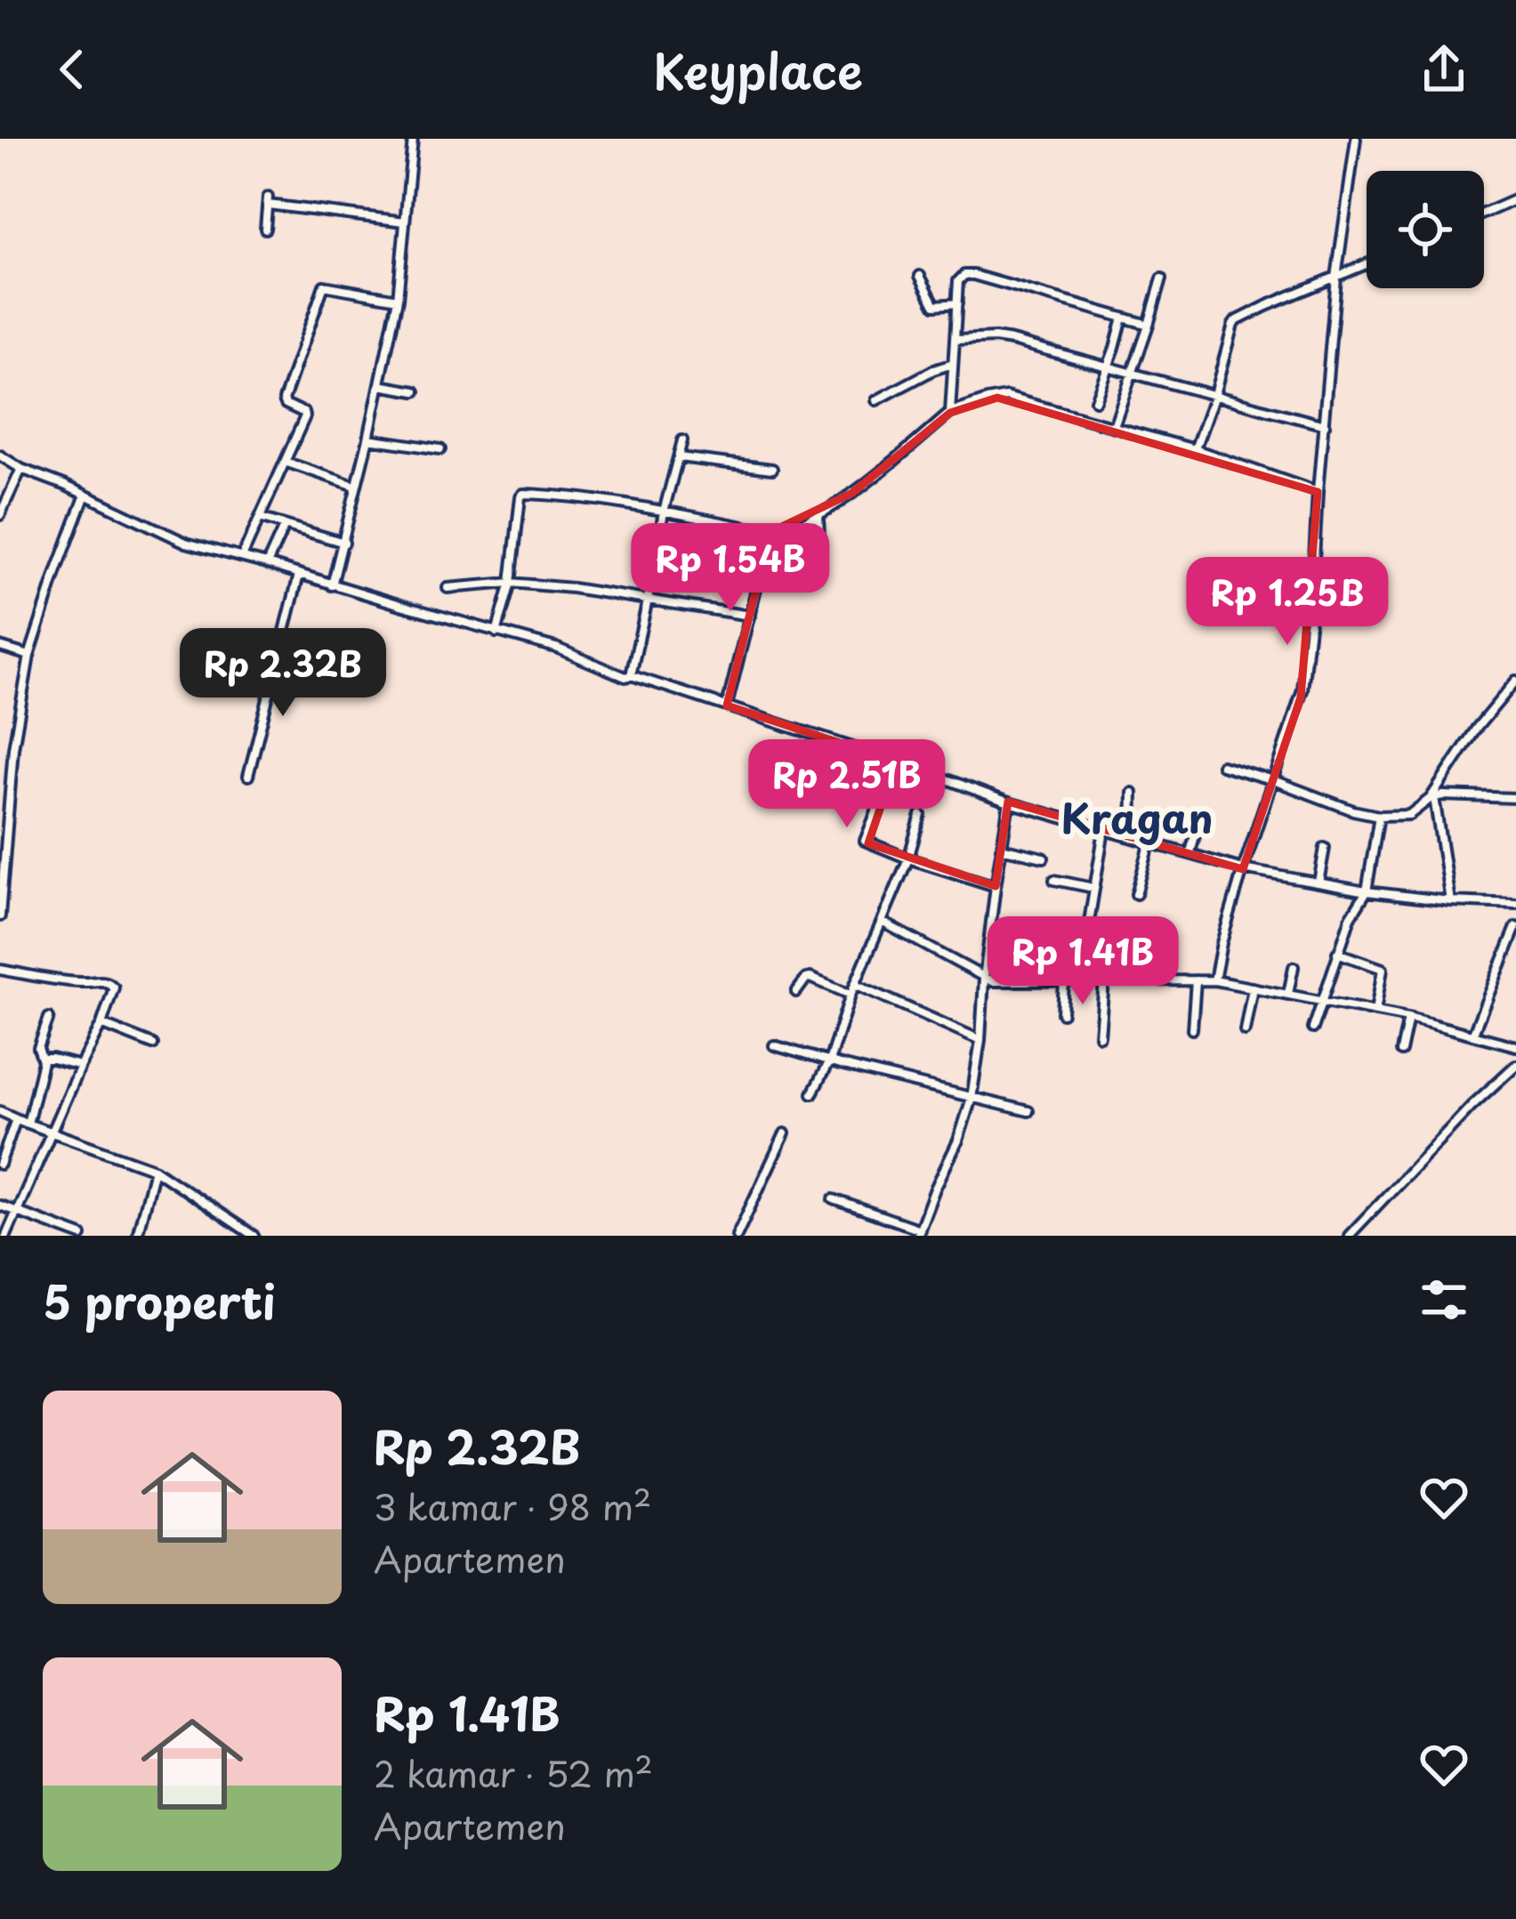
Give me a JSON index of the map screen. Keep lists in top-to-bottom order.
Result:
{
  "districts": ["Kragan"],
  "page": {
    "header": "Keyplace",
    "price": [
      "Rp 1.54B",
      "Rp 1.25B",
      "Rp 2.32B",
      "Rp 2.51B",
      "Rp 1.41B"
    ],
    "heading": "5 properti",
    "list": [
      {
        "name": "Rp 2.32B",
        "note": "3 kamar · 98 m² · Apartemen"
      },
      {
        "name": "Rp 1.41B",
        "note": "2 kamar · 52 m² · Apartemen"
      }
    ]
  }
}
